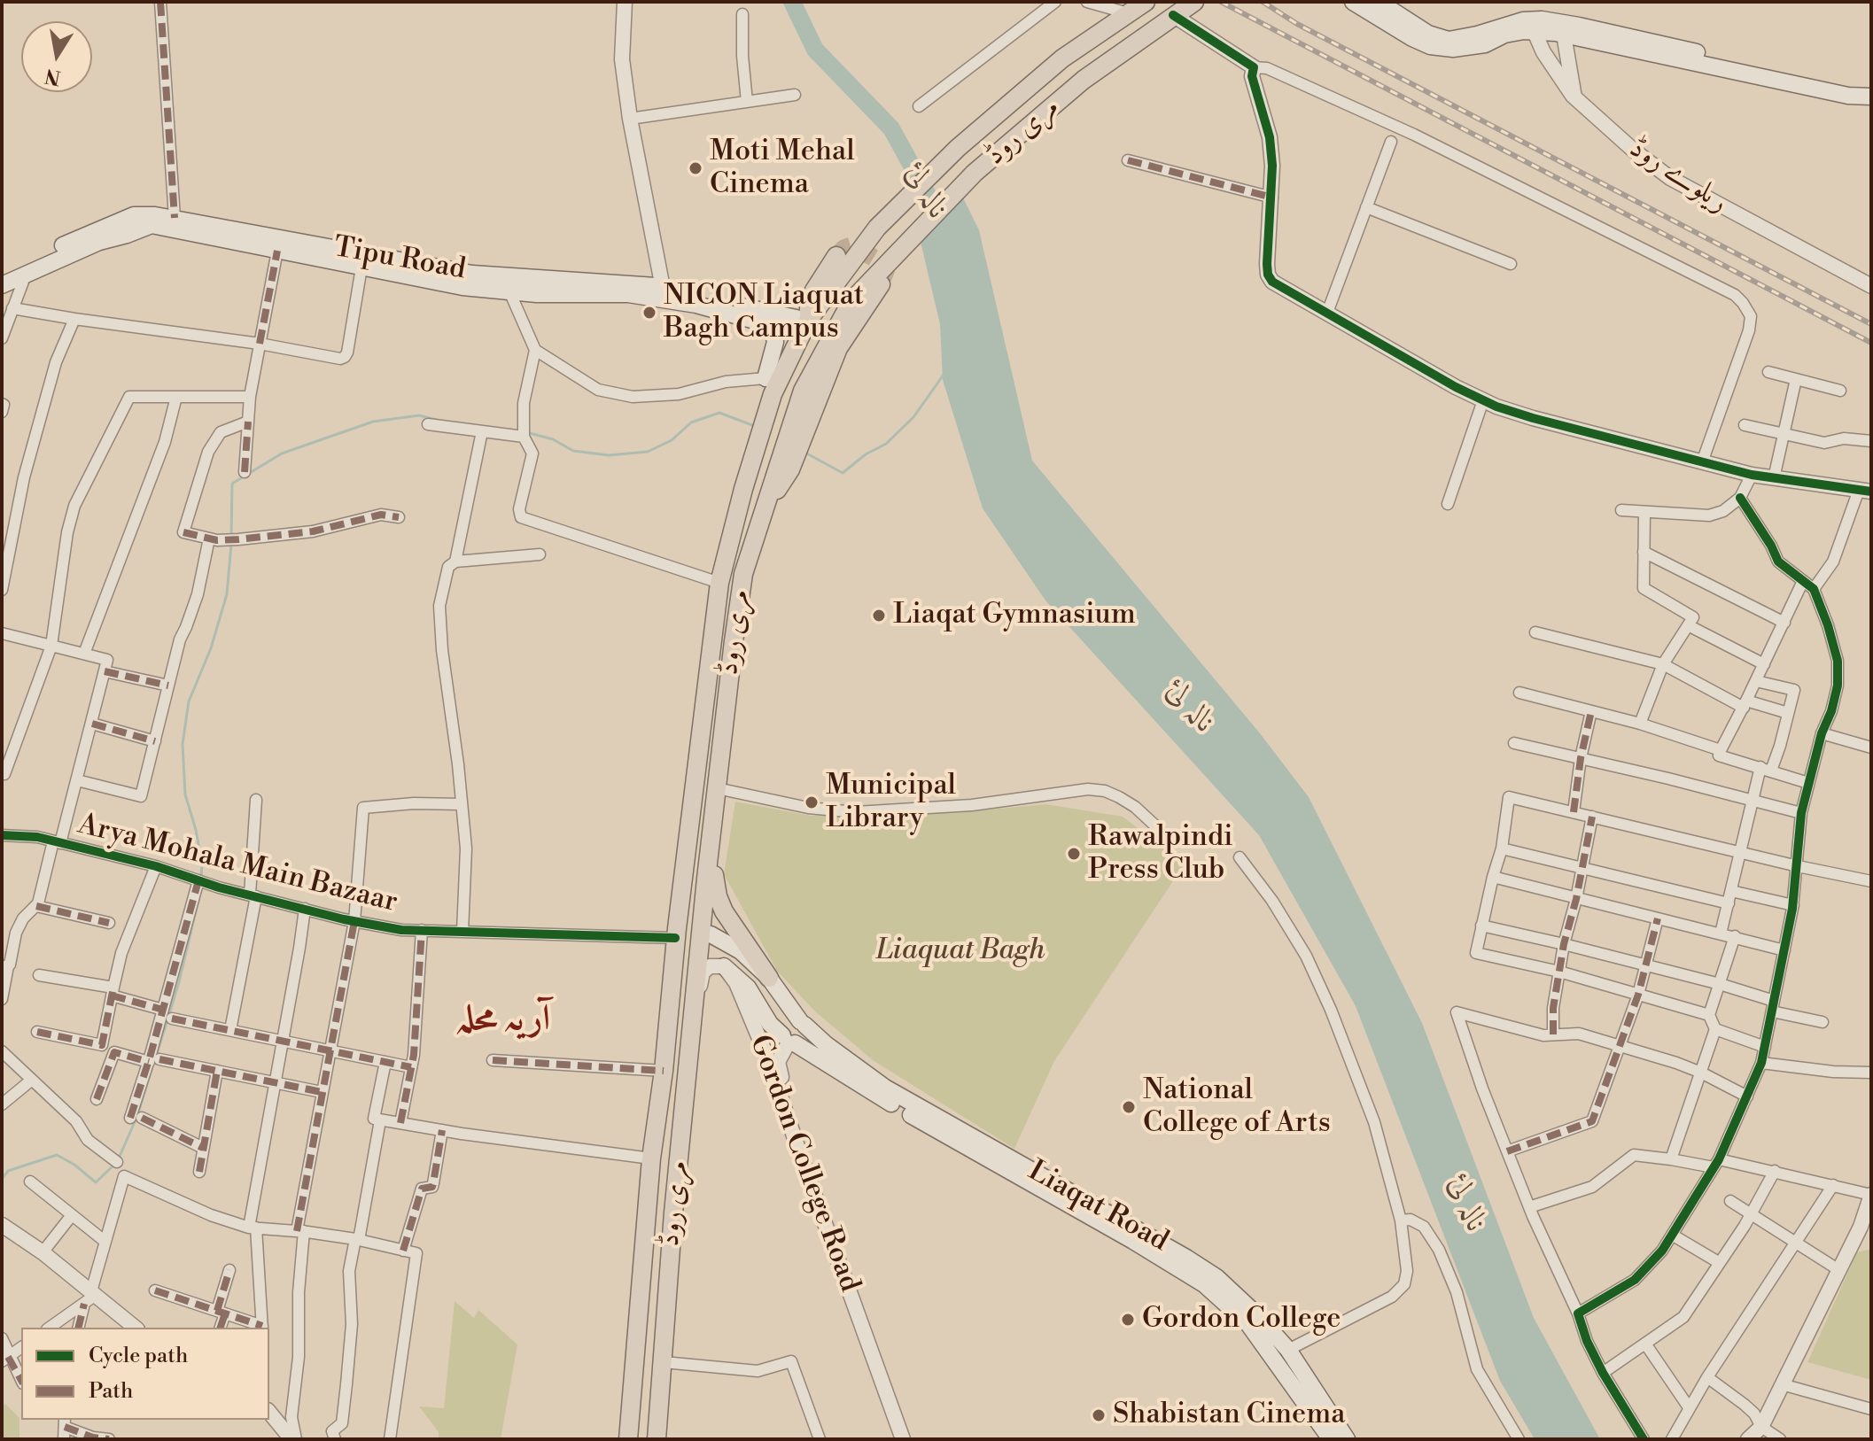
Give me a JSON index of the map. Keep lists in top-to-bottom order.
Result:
{
  "streets": {
    "main road": ["مری روڈ", "Tipu Road", "Liaqat Road"],
    "street": ["ریلوے روڈ", "Arya Mohala Main Bazaar", "Gordon College Road"]
  },
  "crossings": [
    ["مری روڈ", "Tipu Road"],
    ["مری روڈ", "Arya Mohala Main Bazaar"],
    ["مری روڈ", "Liaqat Road"],
    ["Gordon College Road", "Liaqat Road"]
  ],
  "districts": ["آریہ محلہ"],
  "water": ["نالہ لئ"],
  "parks": ["Liaquat Bagh"],
  "places": [
    "Moti Mehal Cinema",
    "NICON Liaquat Bagh Campus",
    "Liaqat Gymnasium",
    "Municipal Library",
    "Rawalpindi Press Club",
    "National College of Arts",
    "Gordon College",
    "Shabistan Cinema"
  ],
  "legend": ["Cycle path", "Path"],
  "north": "bottom"
}
